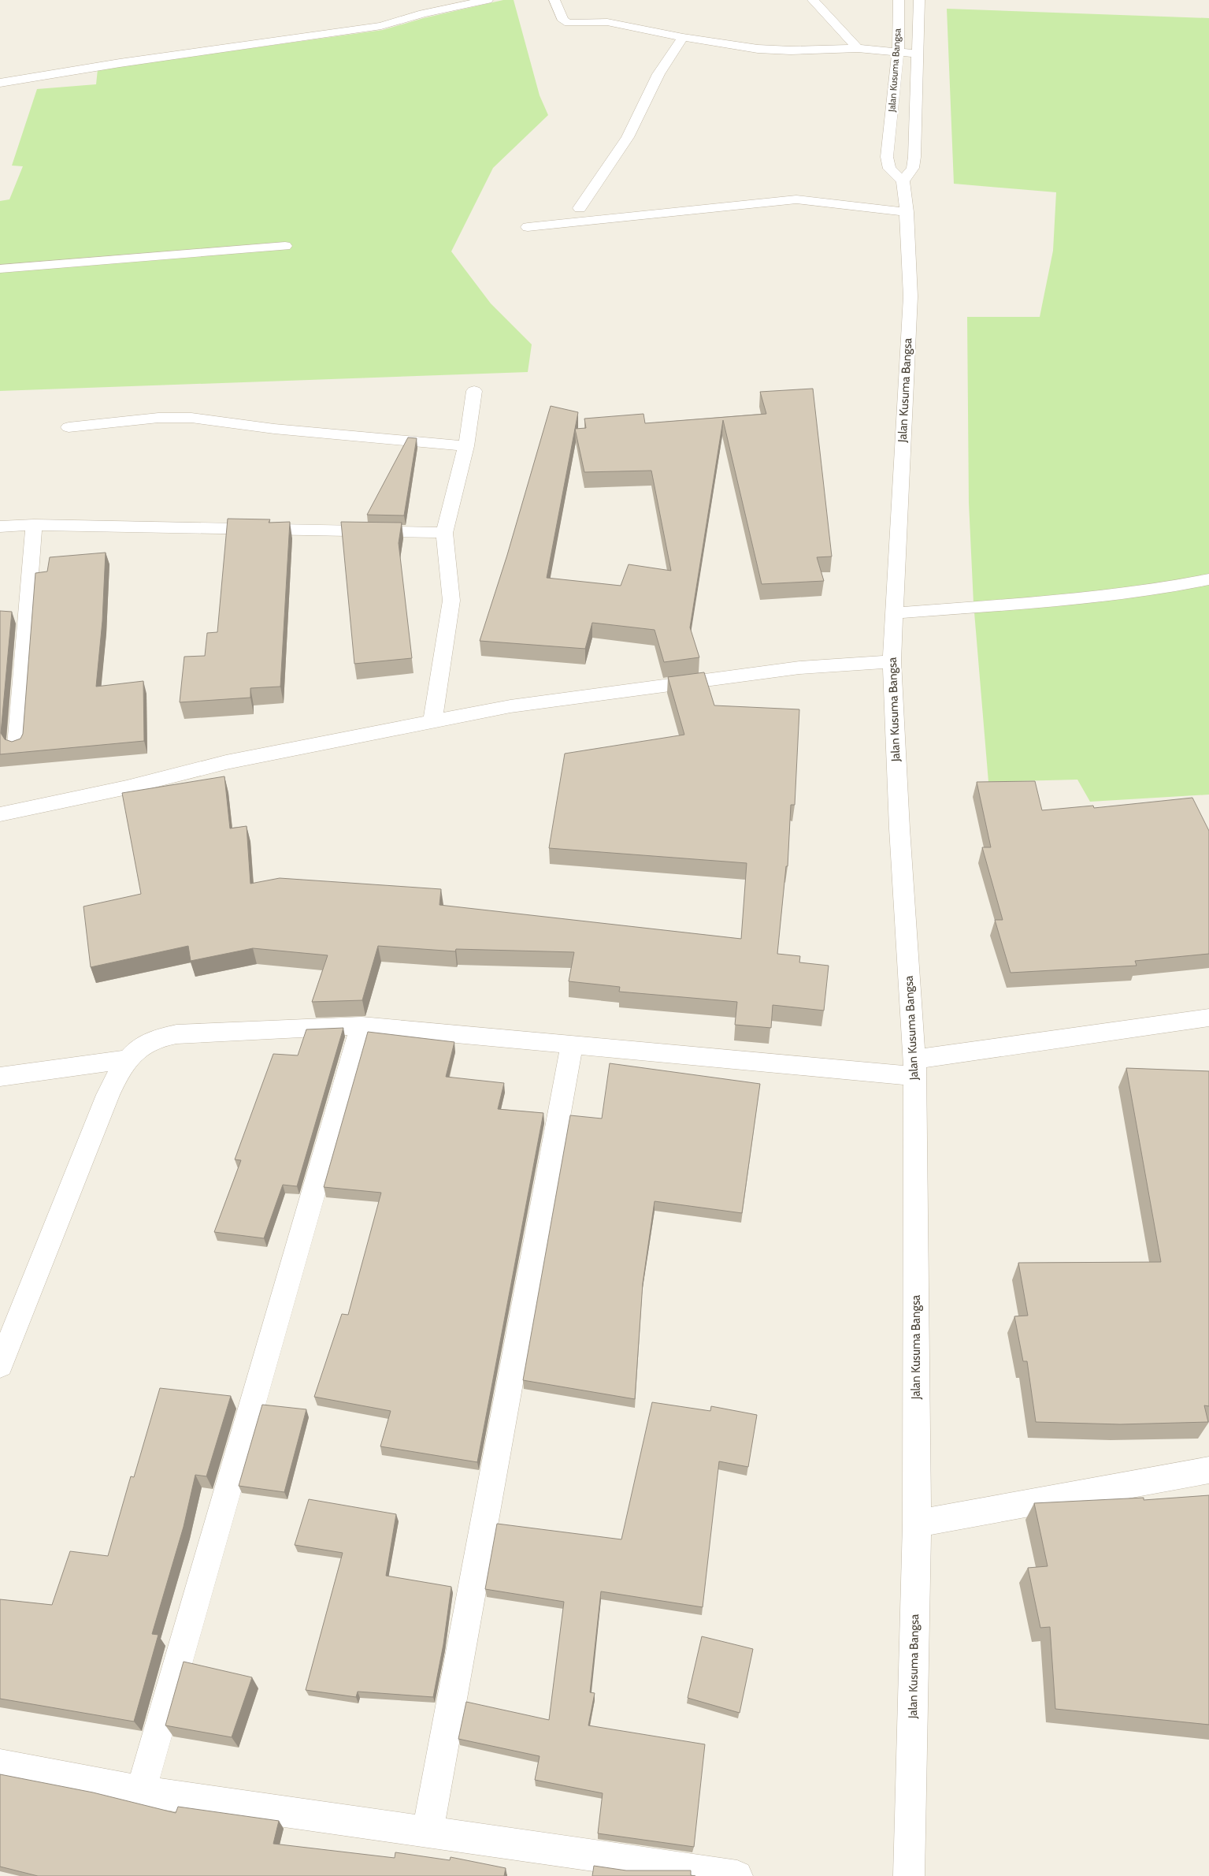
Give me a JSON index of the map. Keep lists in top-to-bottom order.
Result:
{
  "streets": {
    "street": ["Jalan Kusuma Bangsa"]
  }
}
